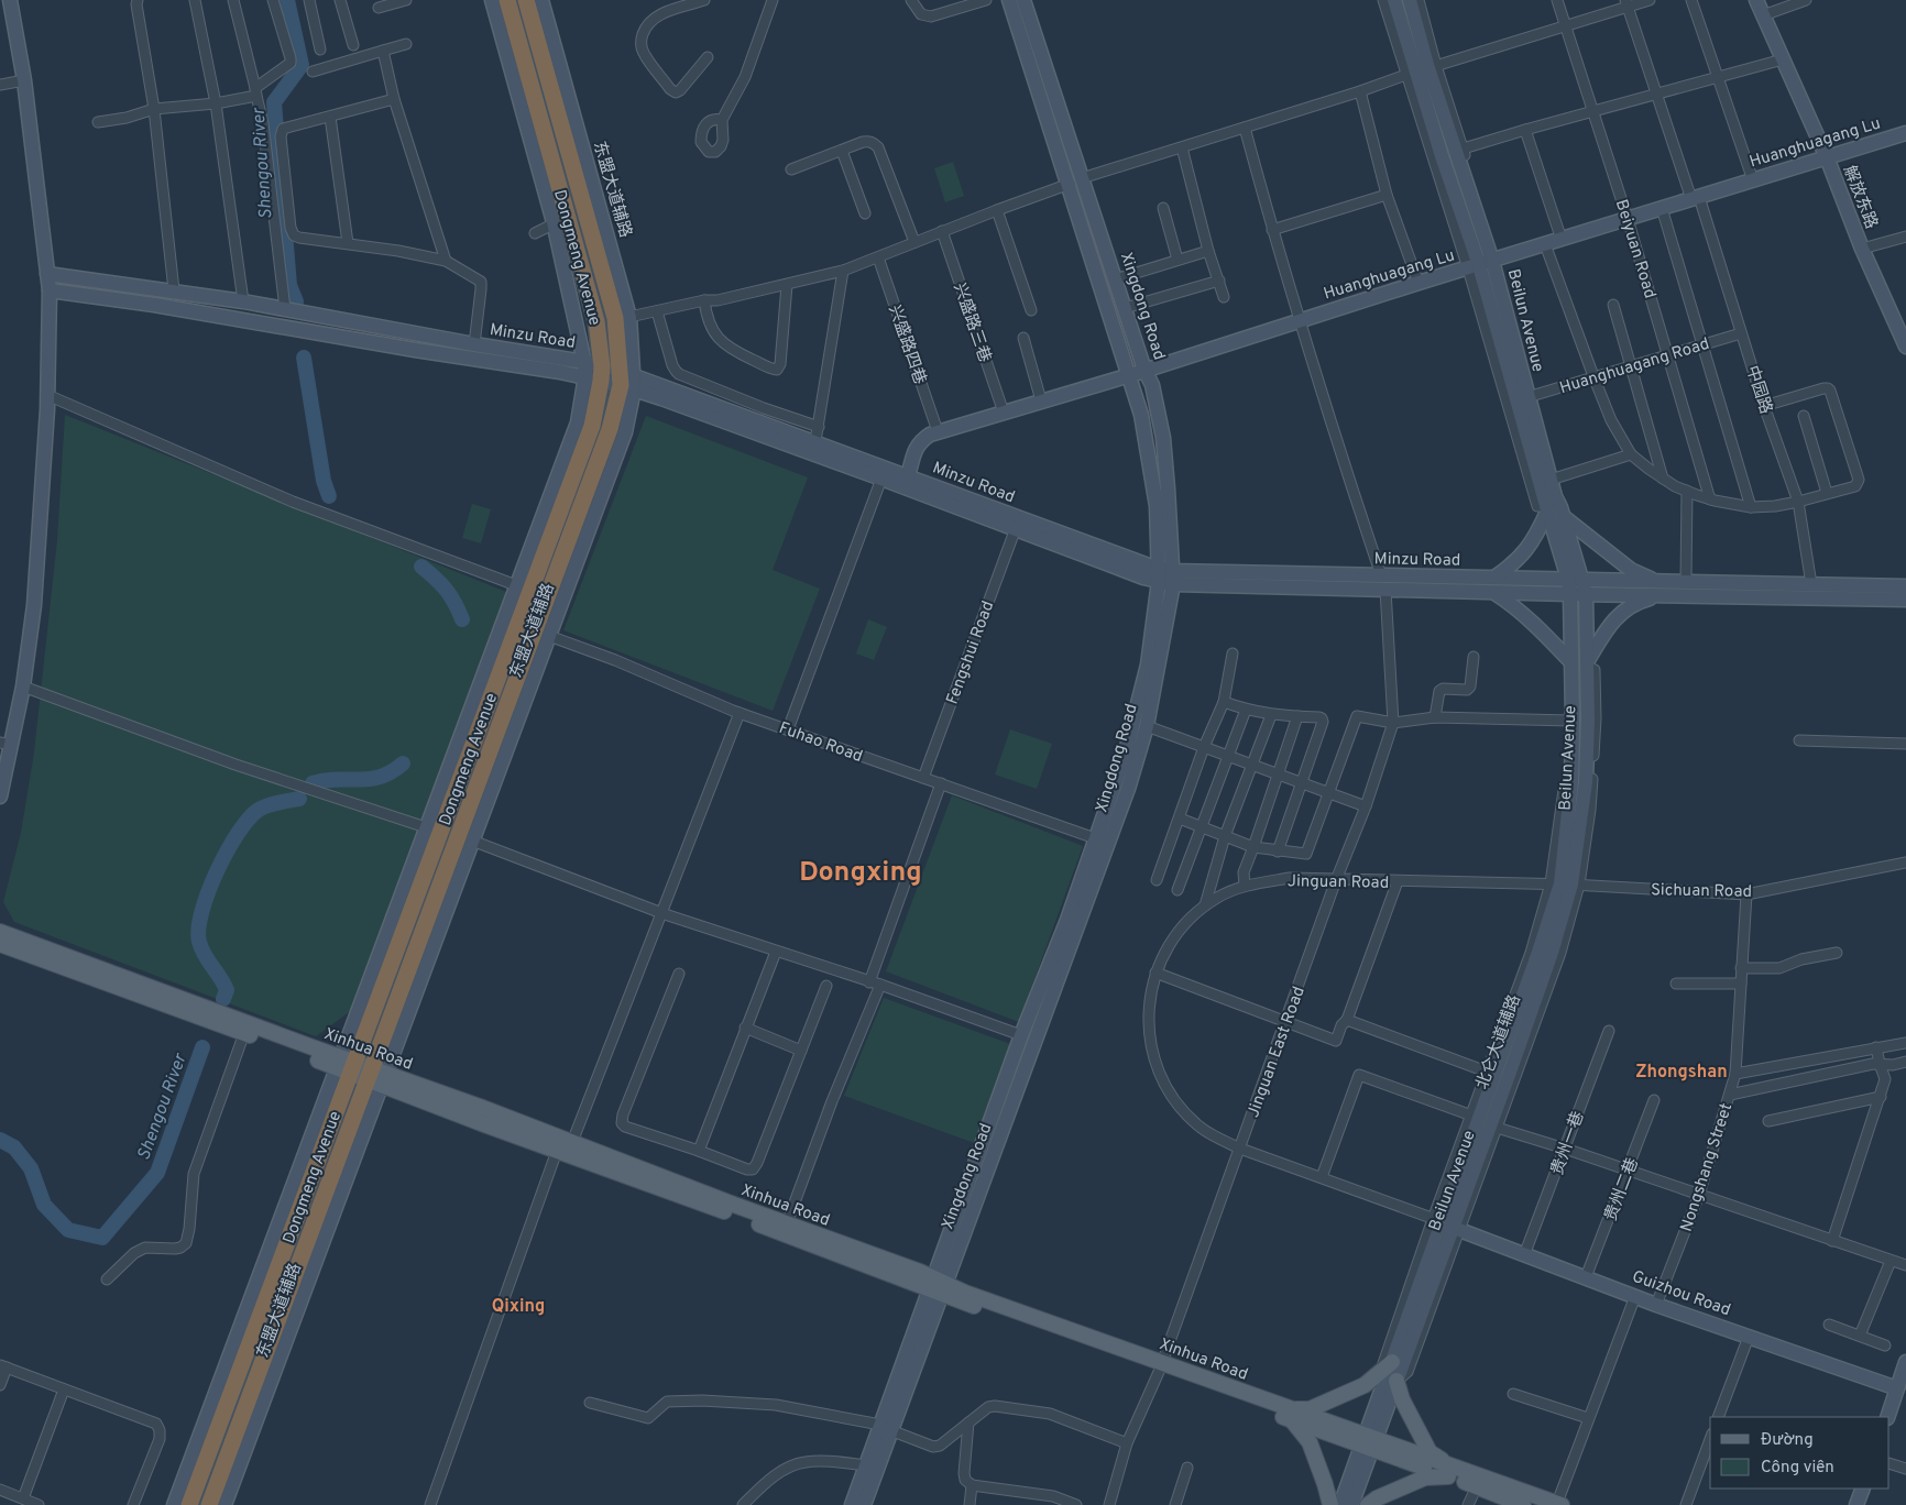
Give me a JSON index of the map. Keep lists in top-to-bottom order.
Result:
{
  "streets": {
    "highway": ["Dongmeng Avenue"],
    "main road": [
      "Huanghuagang Lu",
      "东盟大道辅路",
      "解放东路",
      "Xingdong Road",
      "Beilun Avenue",
      "Minzu Road",
      "Xinhua Road",
      "Guizhou Road"
    ],
    "street": [
      "Beiyuan Road",
      "兴盛路三巷",
      "兴盛路四巷",
      "Huanghuagang Road",
      "中园路",
      "Fengshui Road",
      "Fuhao Road",
      "Jinguan Road",
      "Sichuan Road",
      "Jinguan East Road",
      "贵州一巷",
      "Nongshang Street",
      "贵州二巷"
    ]
  },
  "crossings": [
    ["Huanghuagang Lu", "解放东路"],
    ["Huanghuagang Lu", "Beiyuan Road"],
    ["Huanghuagang Lu", "Xingdong Road"],
    ["Huanghuagang Lu", "Beilun Avenue"],
    ["Huanghuagang Lu", "兴盛路三巷"],
    ["Huanghuagang Lu", "Minzu Road"],
    ["Huanghuagang Lu", "兴盛路四巷"],
    ["Huanghuagang Lu", "中园路"],
    ["东盟大道辅路", "Dongmeng Avenue"],
    ["东盟大道辅路", "Minzu Road"],
    ["东盟大道辅路", "Fuhao Road"],
    ["东盟大道辅路", "Xinhua Road"],
    ["Beiyuan Road", "Huanghuagang Road"],
    ["Dongmeng Avenue", "Minzu Road"],
    ["Dongmeng Avenue", "Xinhua Road"],
    ["Xingdong Road", "Minzu Road"],
    ["Xingdong Road", "Fuhao Road"],
    ["Xingdong Road", "Xinhua Road"],
    ["Beilun Avenue", "Minzu Road"],
    ["Beilun Avenue", "Huanghuagang Road"],
    ["Beilun Avenue", "Jinguan Road"],
    ["Beilun Avenue", "Sichuan Road"],
    ["Beilun Avenue", "Xinhua Road"],
    ["Beilun Avenue", "Guizhou Road"],
    ["Minzu Road", "中园路"],
    ["Minzu Road", "Fengshui Road"],
    ["Minzu Road", "Jinguan East Road"],
    ["Huanghuagang Road", "中园路"],
    ["Fengshui Road", "Fuhao Road"],
    ["Jinguan Road", "Sichuan Road"],
    ["Jinguan Road", "Jinguan East Road"],
    ["Sichuan Road", "Nongshang Street"],
    ["Xinhua Road", "Jinguan East Road"],
    ["贵州一巷", "Guizhou Road"],
    ["Nongshang Street", "Guizhou Road"],
    ["贵州二巷", "Guizhou Road"]
  ],
  "districts": ["Dongxing", "Zhongshan", "Qixing"],
  "water": ["Shengou River"],
  "legend": ["Đường", "Công viên"]
}
